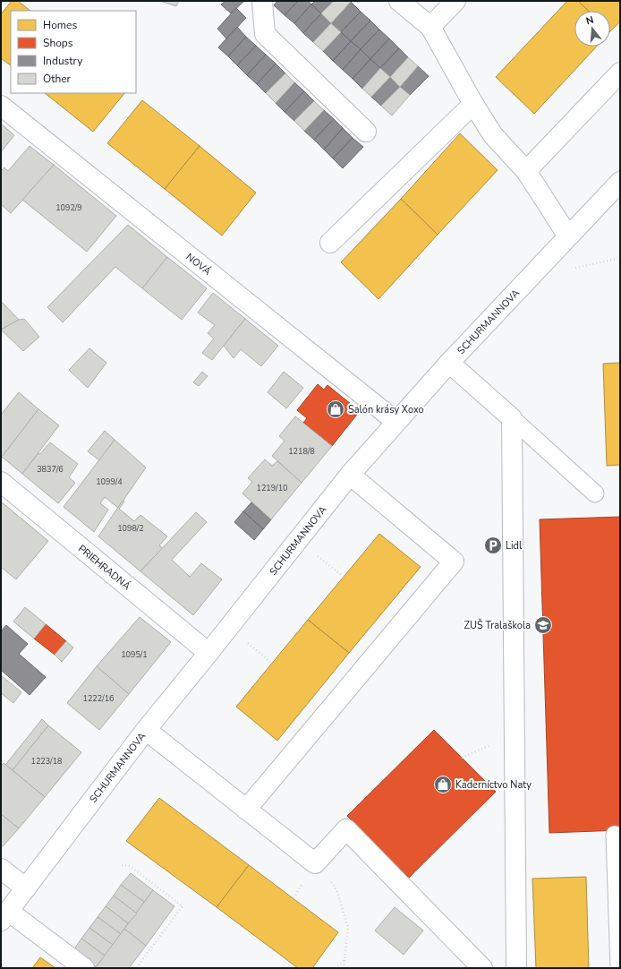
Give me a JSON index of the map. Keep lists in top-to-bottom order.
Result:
{
  "streets": {
    "street": ["NOVÁ", "SCHURMANNOVA", "PRIEHRADNÁ"]
  },
  "crossings": [
    ["NOVÁ", "SCHURMANNOVA"],
    ["SCHURMANNOVA", "PRIEHRADNÁ"]
  ],
  "places": {
    "shop": ["Salón krásy Xoxo", "Kaderníctvo Naty"],
    "parking": ["Lidl"],
    "school or university": ["ZUŠ Tralaškola"]
  },
  "house_numbers": [
    "1092/9",
    "1218/8",
    "3837/6",
    "1099/4",
    "1219/10",
    "1098/2",
    "1095/1",
    "1222/16",
    "1223/18"
  ],
  "legend": [
    "Homes",
    "Shops",
    "Industry",
    "Other"
  ],
  "north": "top"
}
